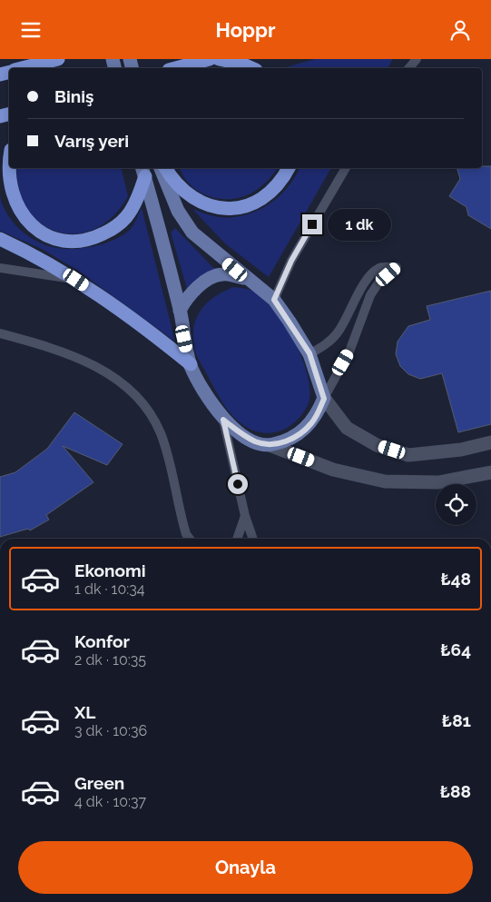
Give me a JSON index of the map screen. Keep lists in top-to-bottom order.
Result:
{
  "page": {
    "header": "Hoppr",
    "banner": ["Biniş", "Varış yeri"],
    "bubble": "1 dk",
    "list": [
      {
        "name": "Ekonomi",
        "note": "1 dk · 10:34",
        "value": "₺48"
      },
      {
        "name": "Konfor",
        "note": "2 dk · 10:35",
        "value": "₺64"
      },
      {
        "name": "XL",
        "note": "3 dk · 10:36",
        "value": "₺81"
      },
      {
        "name": "Green",
        "note": "4 dk · 10:37",
        "value": "₺88"
      }
    ],
    "buttons": "Onayla"
  }
}
